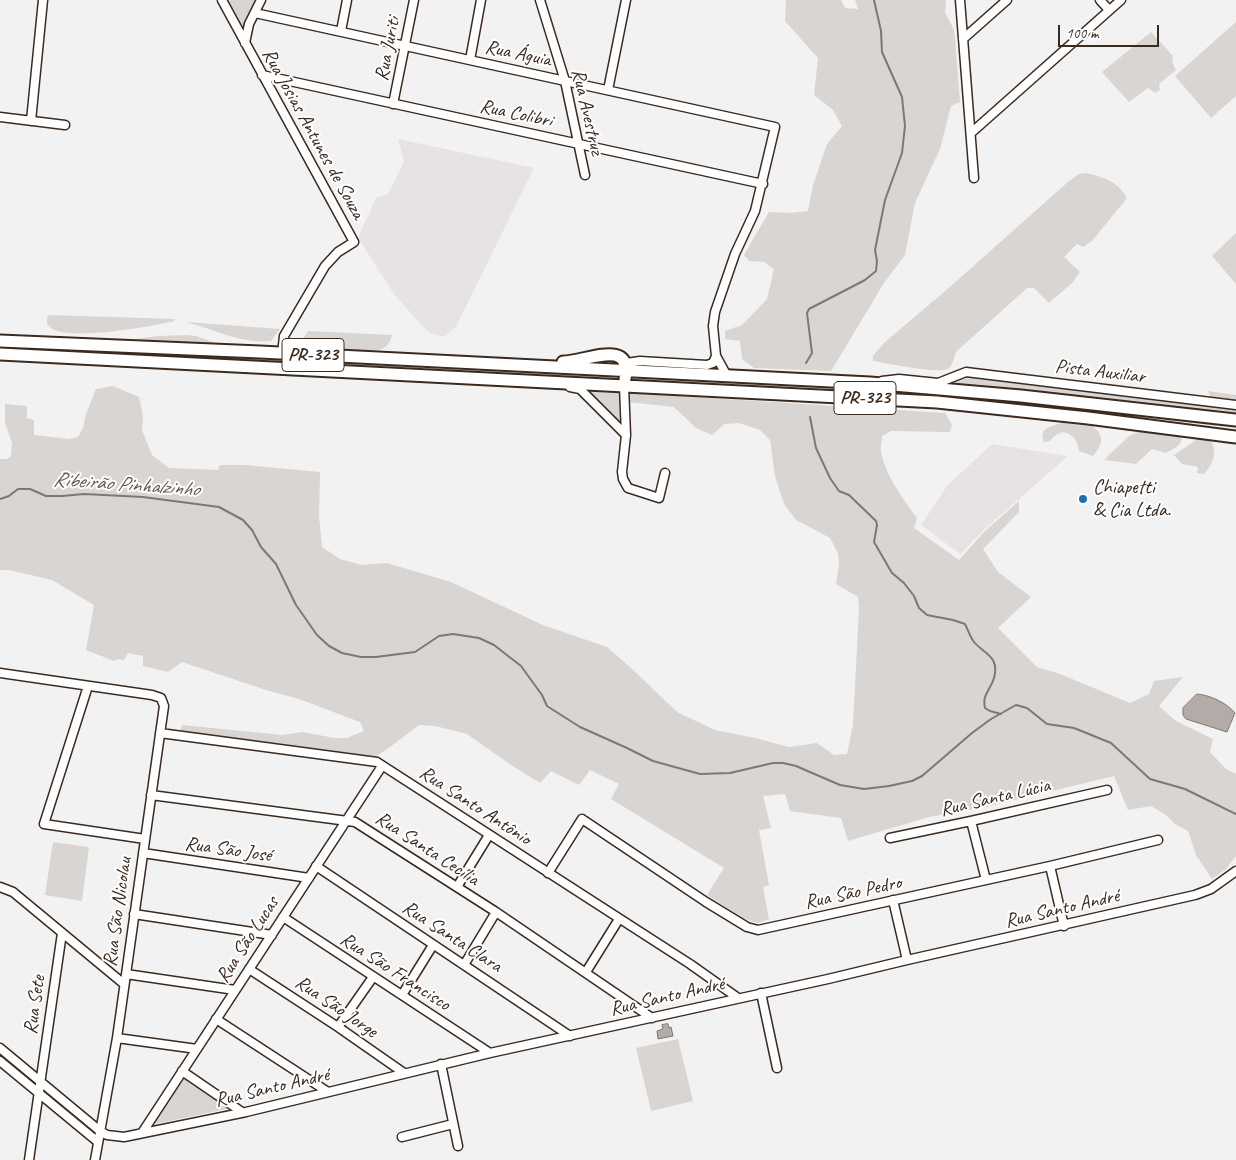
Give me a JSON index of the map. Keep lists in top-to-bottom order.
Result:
{
  "streets": {
    "highway": ["PR-323"],
    "street": [
      "Rua Juriti",
      "Rua Águia",
      "Rua Avestruz",
      "Rua Colibri",
      "Rua Josias Antunes de Souza",
      "Pista Auxiliar",
      "Rua Santa Lúcia",
      "Rua Santo Antônio",
      "Rua Santa Cecília",
      "Rua São José",
      "Rua São Pedro",
      "Rua Santo André",
      "Rua São Nicolau",
      "Rua Santa Clara",
      "Rua São Lucas",
      "Rua São Francisco",
      "Rua Sete",
      "Rua São Jorge"
    ]
  },
  "crossings": [
    ["Rua Juriti", "Rua Águia"],
    ["Rua Juriti", "Rua Colibri"],
    ["Rua Águia", "Rua Avestruz"],
    ["Rua Águia", "Rua Colibri"],
    ["Rua Avestruz", "Rua Colibri"],
    ["Rua Colibri", "Rua Josias Antunes de Souza"],
    ["Rua Josias Antunes de Souza", "PR-323"],
    ["PR-323", "Pista Auxiliar"],
    ["Rua Santo Antônio", "Rua São Pedro"],
    ["Rua Santo Antônio", "Rua Santo André"],
    ["Rua Santo Antônio", "Rua São Nicolau"],
    ["Rua Santo Antônio", "Rua São Lucas"],
    ["Rua Santa Cecília", "Rua Santo André"],
    ["Rua Santa Cecília", "Rua São Nicolau"],
    ["Rua Santa Cecília", "Rua São Lucas"],
    ["Rua São José", "Rua São Nicolau"],
    ["Rua São José", "Rua São Lucas"],
    ["Rua Santo André", "Rua São Nicolau"],
    ["Rua Santo André", "Rua Santa Clara"],
    ["Rua Santo André", "Rua São Lucas"],
    ["Rua Santo André", "Rua São Francisco"],
    ["Rua Santo André", "Rua São Jorge"],
    ["Rua Santa Clara", "Rua São Lucas"],
    ["Rua São Lucas", "Rua São Francisco"],
    ["Rua São Lucas", "Rua São Jorge"]
  ],
  "water": ["Ribeirão Pinhalzinho"],
  "places": ["Chiapetti & Cia Ltda."],
  "scale_bar": "100 m"
}
